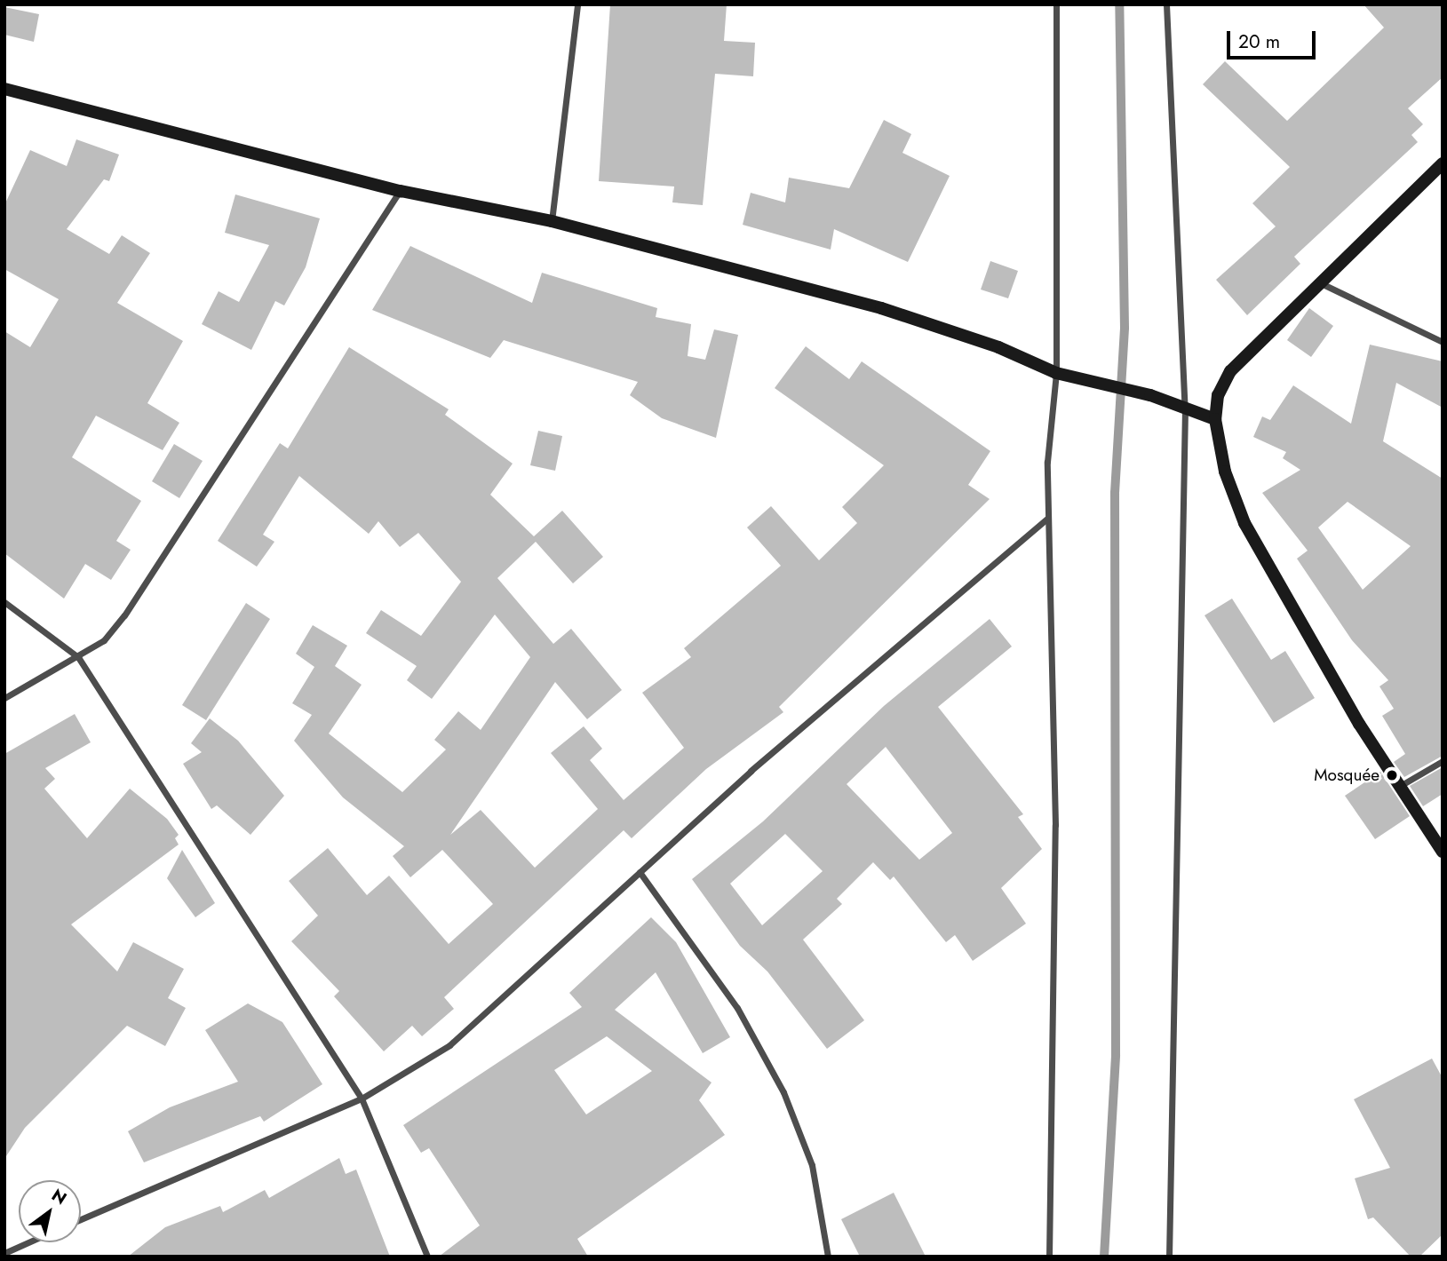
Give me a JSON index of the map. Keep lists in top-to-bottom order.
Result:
{
  "places": ["Mosquée"],
  "scale_bar": "20 m",
  "north": "top right"
}
